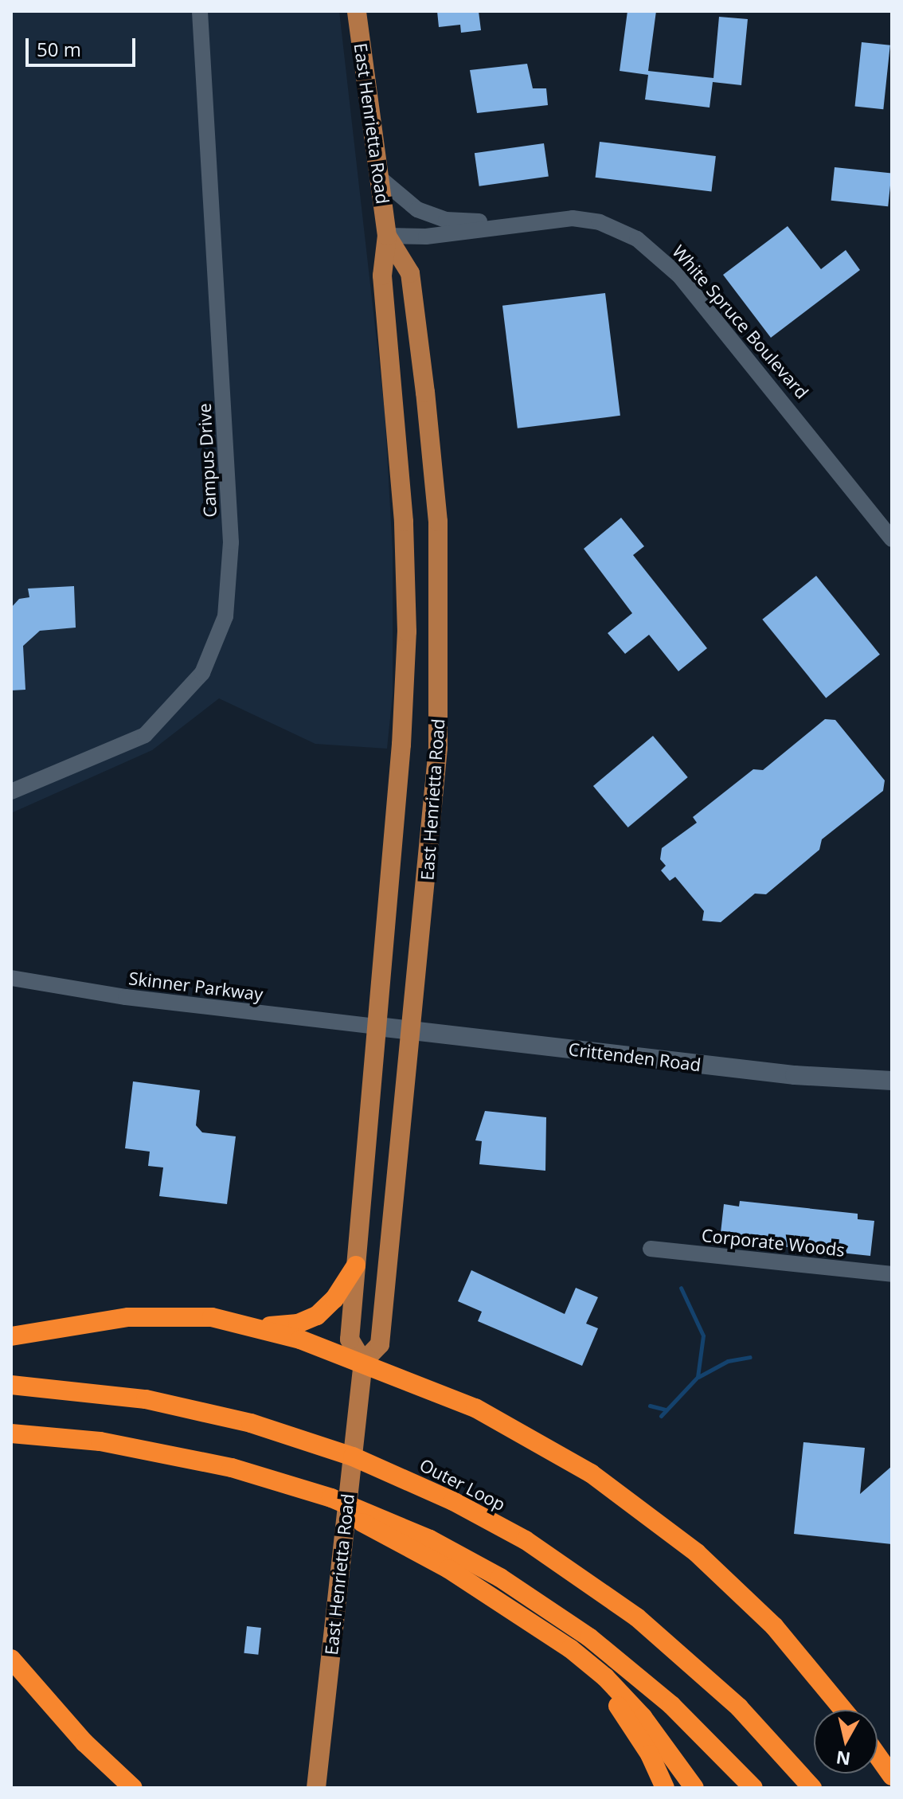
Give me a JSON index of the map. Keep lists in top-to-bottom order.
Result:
{
  "streets": {
    "highway": ["Outer Loop"],
    "main road": ["East Henrietta Road"],
    "street": [
      "White Spruce Boulevard",
      "Campus Drive",
      "Skinner Parkway",
      "Crittenden Road",
      "Corporate Woods"
    ]
  },
  "crossings": [
    ["East Henrietta Road", "White Spruce Boulevard"],
    ["East Henrietta Road", "Skinner Parkway"],
    ["East Henrietta Road", "Crittenden Road"],
    ["Skinner Parkway", "Crittenden Road"]
  ],
  "scale_bar": "50 m",
  "north": "bottom"
}
